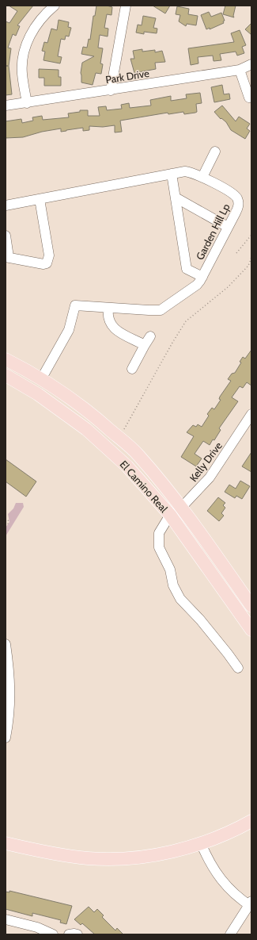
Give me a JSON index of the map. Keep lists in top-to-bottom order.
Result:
{
  "streets": {
    "main road": ["El Camino Real"],
    "street": ["Park Drive", "Garden Hill Lp", "Kelly Drive"]
  },
  "crossings": [
    ["Garden Hill Lp", "El Camino Real"],
    ["Kelly Drive", "El Camino Real"]
  ]
}
